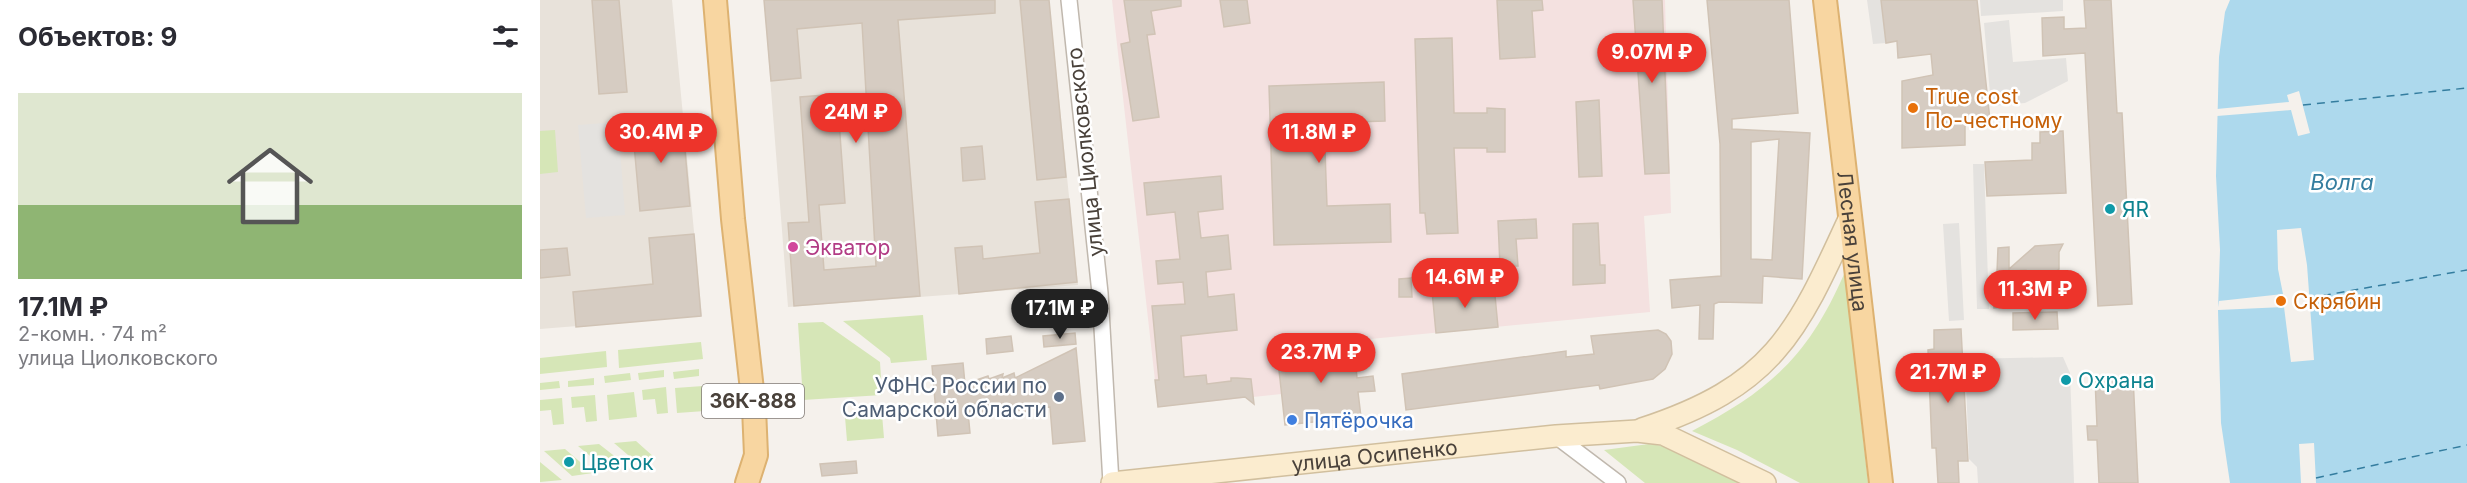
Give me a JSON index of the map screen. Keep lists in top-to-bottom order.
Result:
{
  "streets": {
    "main road": ["Лесная улица", "36К-888", "улица Осипенко"],
    "street": ["улица Циолковского"]
  },
  "crossings": [
    ["улица Циолковского", "улица Осипенко"],
    ["Лесная улица", "улица Осипенко"]
  ],
  "water": ["Волга"],
  "places": [
    "True cost По-честному",
    "ЯR",
    "Экватор",
    "Скрябин",
    "Охрана",
    "УФНС России по Самарской области",
    "Пятёрочка",
    "Цветок"
  ],
  "page": {
    "heading": "Объектов: 9",
    "price": [
      "9.07M ₽",
      "24M ₽",
      "30.4M ₽",
      "11.8M ₽",
      "14.6M ₽",
      "11.3M ₽",
      "17.1M ₽",
      "23.7M ₽",
      "21.7M ₽"
    ],
    "list": [
      {
        "name": "17.1M ₽",
        "note": "2-комн. · 74 m² · улица Циолковского"
      }
    ]
  }
}
